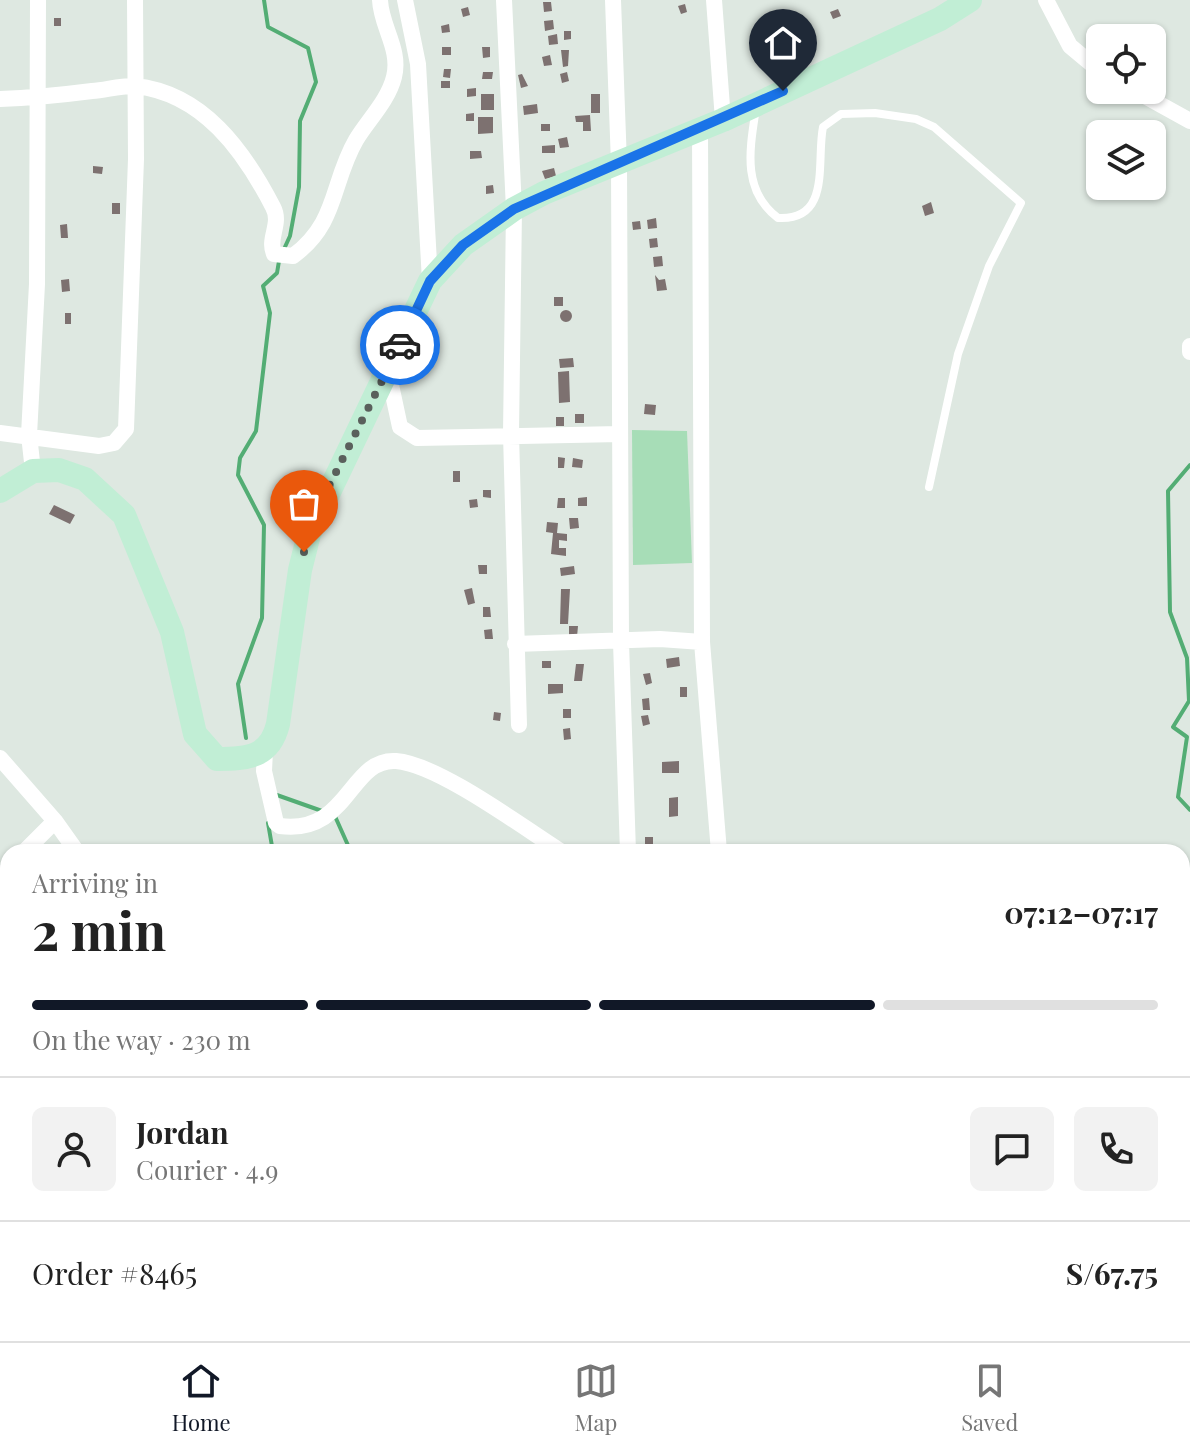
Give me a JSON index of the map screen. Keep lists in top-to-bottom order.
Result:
{
  "page": {
    "heading": ["2 min", "Arriving in", "07:12–07:17"],
    "panel": [
      "Jordan",
      "Courier · 4.9",
      "Order #8465",
      "S/67.75"
    ],
    "bar": "On the way · 230 m",
    "tabs": ["Home", "Map", "Saved"]
  }
}
